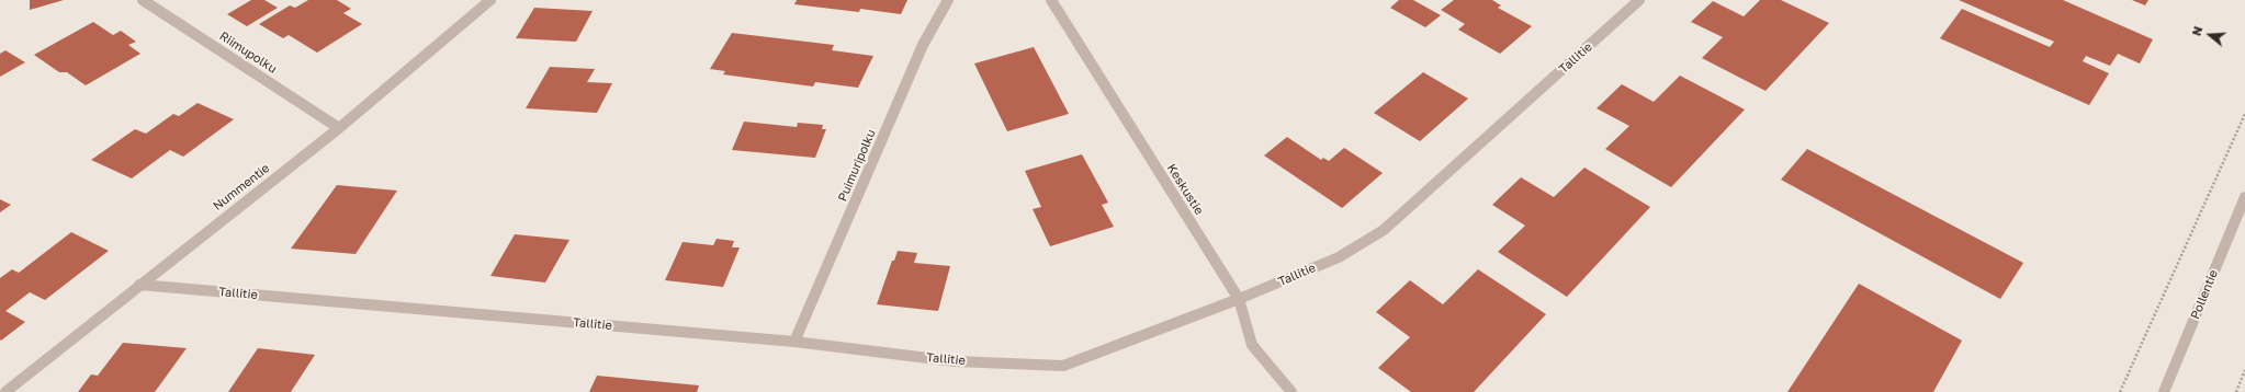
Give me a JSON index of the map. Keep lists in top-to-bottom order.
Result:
{
  "streets": {
    "street": [
      "Riimupolku",
      "Tallitie",
      "Puimuripolku",
      "Nummentie",
      "Keskustie",
      "Pollentie"
    ]
  },
  "crossings": [
    ["Riimupolku", "Nummentie"],
    ["Tallitie", "Puimuripolku"],
    ["Tallitie", "Nummentie"],
    ["Tallitie", "Keskustie"]
  ],
  "north": "left"
}
